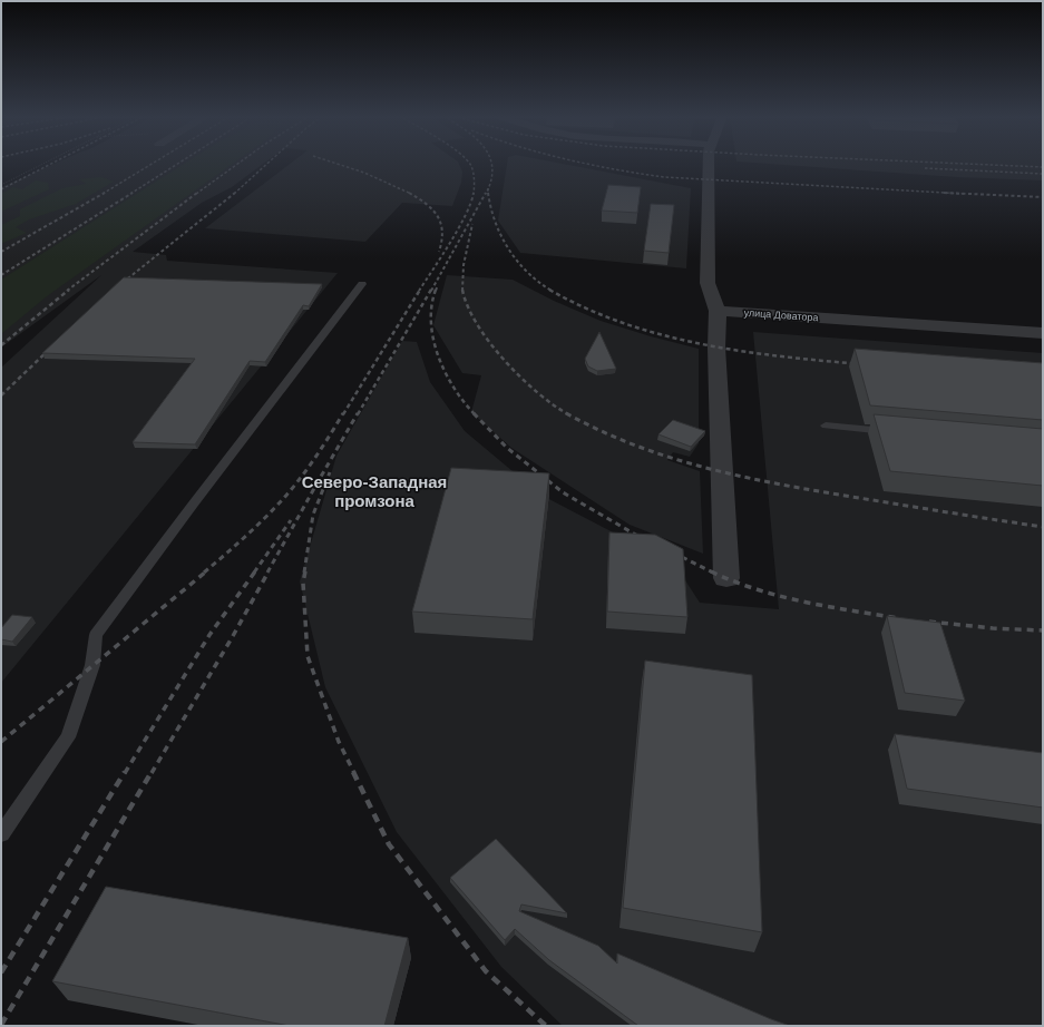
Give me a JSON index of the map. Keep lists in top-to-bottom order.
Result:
{
  "streets": {
    "street": ["улица Доватора"]
  },
  "districts": ["Северо-Западная промзона"]
}
